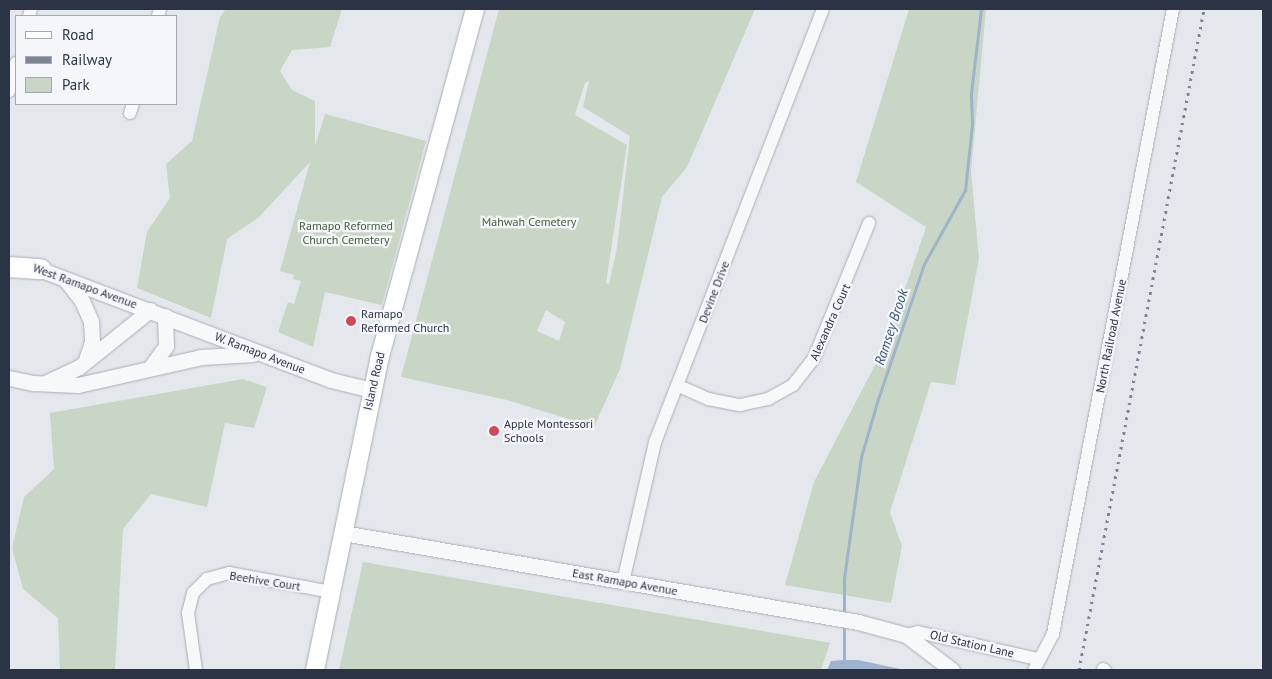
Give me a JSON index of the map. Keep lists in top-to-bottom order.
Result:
{
  "streets": {
    "main road": ["Island Road"],
    "street": [
      "West Ramapo Avenue",
      "Devine Drive",
      "Alexandra Court",
      "North Railroad Avenue",
      "W. Ramapo Avenue",
      "Beehive Court",
      "East Ramapo Avenue",
      "Old Station Lane"
    ]
  },
  "crossings": [
    ["West Ramapo Avenue", "W. Ramapo Avenue"],
    ["Devine Drive", "Alexandra Court"],
    ["Devine Drive", "East Ramapo Avenue"],
    ["North Railroad Avenue", "Old Station Lane"],
    ["W. Ramapo Avenue", "Island Road"],
    ["Island Road", "Beehive Court"],
    ["Island Road", "East Ramapo Avenue"],
    ["East Ramapo Avenue", "Old Station Lane"]
  ],
  "water": ["Ramsey Brook"],
  "parks": ["Mahwah Cemetery", "Ramapo Reformed Church Cemetery"],
  "places": ["Ramapo Reformed Church", "Apple Montessori Schools"],
  "legend": ["Road", "Railway", "Park"]
}
